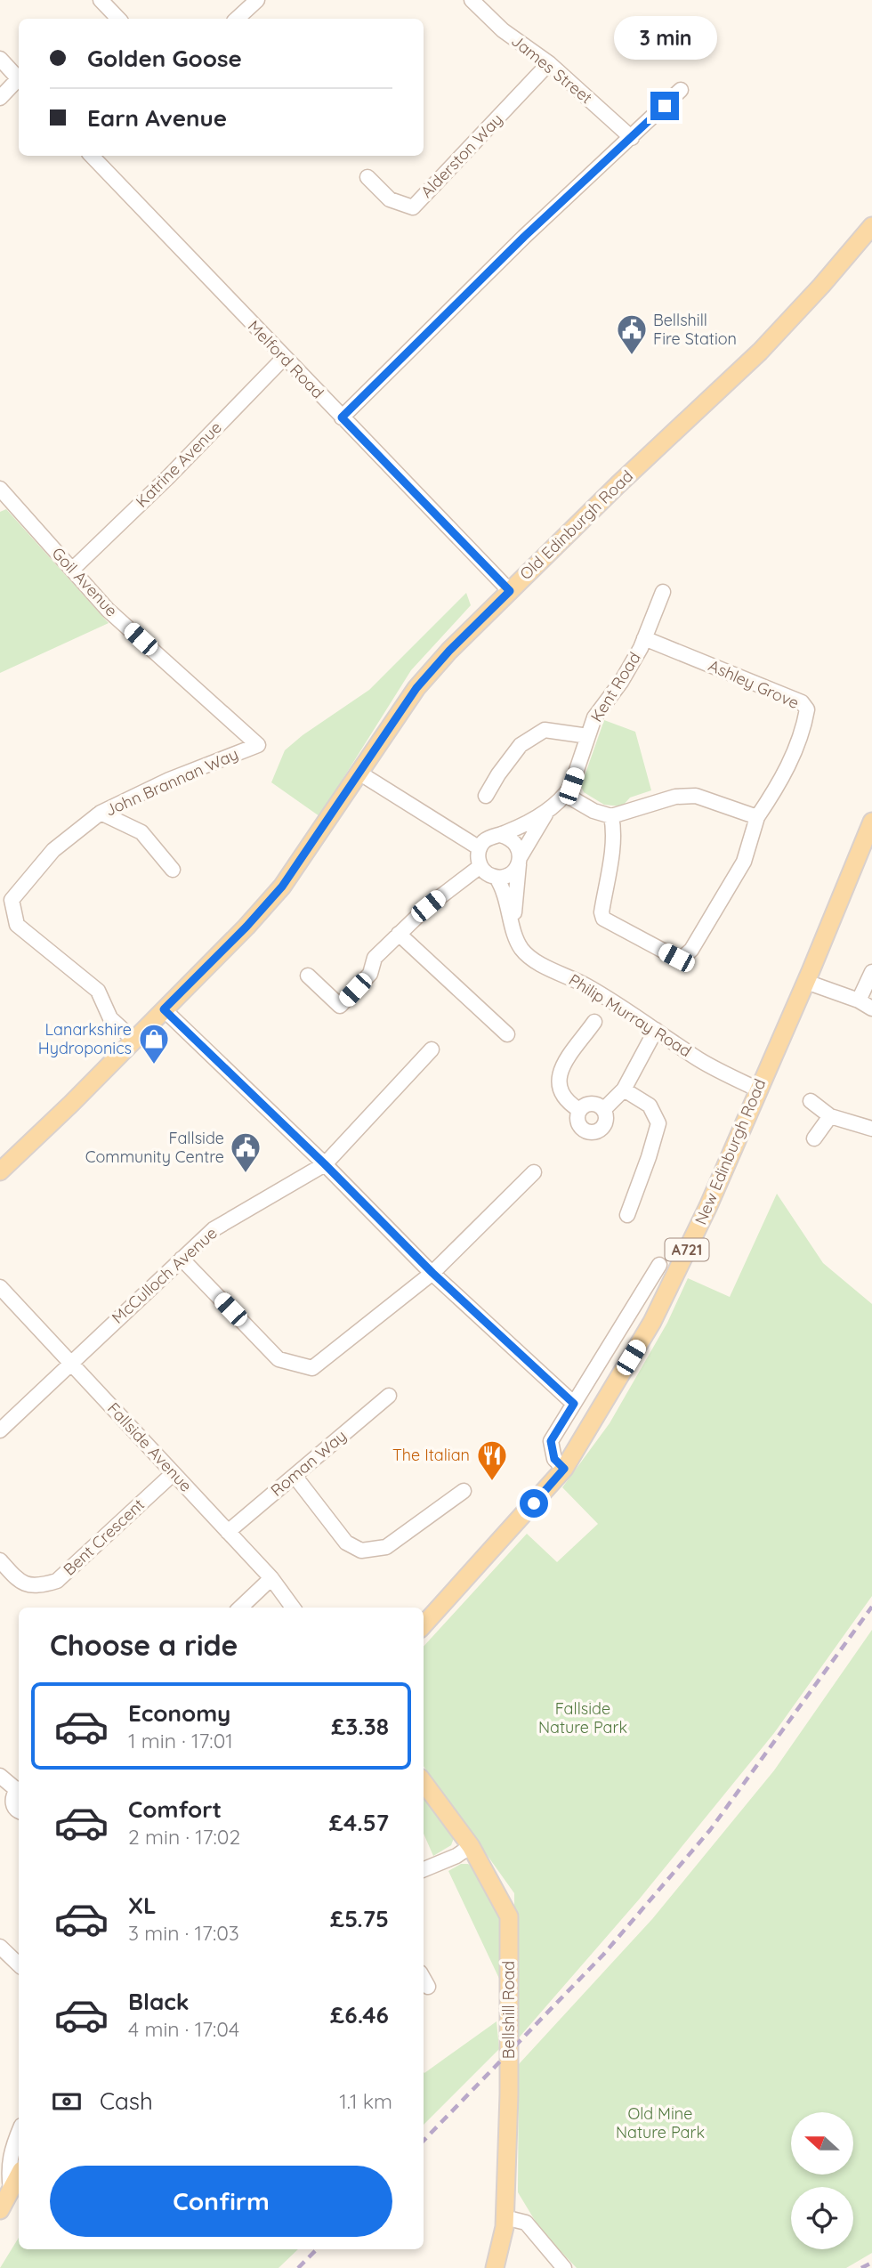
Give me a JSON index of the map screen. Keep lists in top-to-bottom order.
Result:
{
  "streets": {
    "main road": [
      "Old Edinburgh Road",
      "New Edinburgh Road",
      "A721",
      "Bellshill Road"
    ],
    "street": [
      "James Street",
      "Alderston Way",
      "Melford Road",
      "Katrine Avenue",
      "Goil Avenue",
      "Ashley Grove",
      "Kent Road",
      "John Brannan Way",
      "Philip Murray Road",
      "McCulloch Avenue",
      "Fallside Avenue",
      "Roman Way",
      "Bent Crescent"
    ]
  },
  "crossings": [
    ["James Street", "Alderston Way"],
    ["Melford Road", "Katrine Avenue"],
    ["Melford Road", "Old Edinburgh Road"],
    ["Katrine Avenue", "Goil Avenue"],
    ["Old Edinburgh Road", "John Brannan Way"],
    ["Goil Avenue", "John Brannan Way"],
    ["Ashley Grove", "Kent Road"],
    ["Kent Road", "Philip Murray Road"],
    ["Philip Murray Road", "New Edinburgh Road"],
    ["McCulloch Avenue", "Fallside Avenue"],
    ["Fallside Avenue", "Roman Way"],
    ["Fallside Avenue", "Bent Crescent"]
  ],
  "parks": ["Fallside Nature Park", "Old Mine Nature Park"],
  "places": {
    "public building": ["Bellshill Fire Station", "Fallside Community Centre"],
    "shop": ["Lanarkshire Hydroponics"],
    "restaurant": ["The Italian"]
  },
  "north": "left",
  "page": {
    "bubble": "3 min",
    "banner": ["Golden Goose", "Earn Avenue"],
    "heading": "Choose a ride",
    "list": [
      {
        "name": "Economy",
        "note": "1 min · 17:01",
        "value": "£3.38"
      },
      {
        "name": "Comfort",
        "note": "2 min · 17:02",
        "value": "£4.57"
      },
      {
        "name": "XL",
        "note": "3 min · 17:03",
        "value": "£5.75"
      },
      {
        "name": "Black",
        "note": "4 min · 17:04",
        "value": "£6.46"
      }
    ],
    "pay": ["Cash", "1.1 km"],
    "buttons": "Confirm"
  }
}
